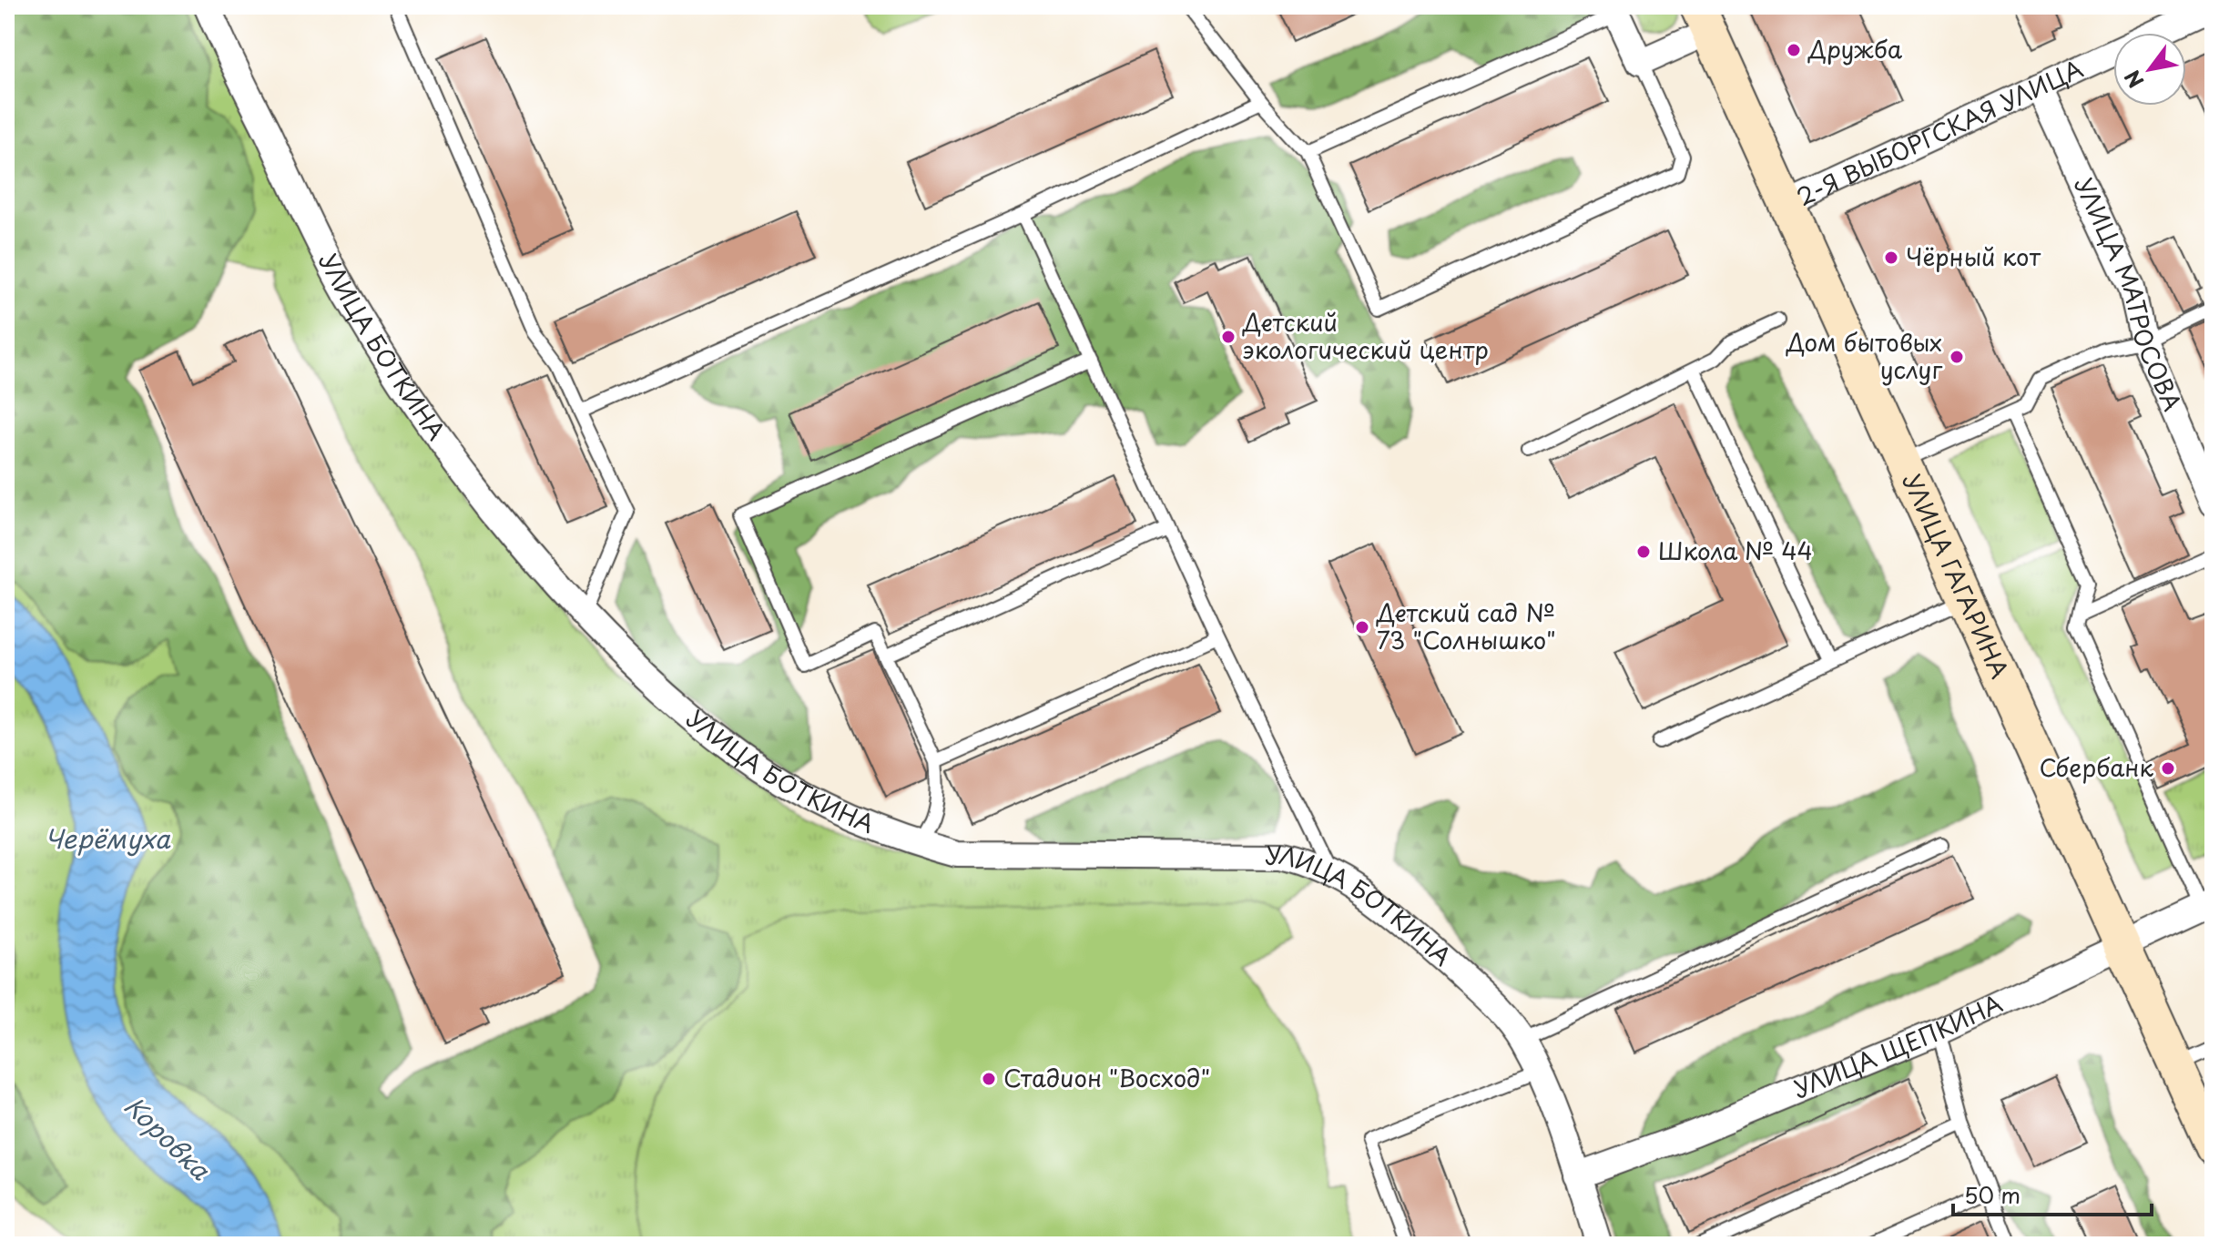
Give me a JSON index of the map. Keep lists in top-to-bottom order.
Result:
{
  "streets": {
    "main road": ["УЛИЦА ГАГАРИНА"],
    "street": [
      "2-Я ВЫБОРГСКАЯ УЛИЦА",
      "УЛИЦА МАТРОСОВА",
      "УЛИЦА БОТКИНА",
      "УЛИЦА ЩЕПКИНА"
    ]
  },
  "crossings": [
    ["2-Я ВЫБОРГСКАЯ УЛИЦА", "УЛИЦА МАТРОСОВА"],
    ["2-Я ВЫБОРГСКАЯ УЛИЦА", "УЛИЦА ГАГАРИНА"],
    ["УЛИЦА БОТКИНА", "УЛИЦА ЩЕПКИНА"],
    ["УЛИЦА ГАГАРИНА", "УЛИЦА ЩЕПКИНА"]
  ],
  "water": ["Черёмуха", "Коровка"],
  "places": [
    "Дружба",
    "Чёрный кот",
    "Детский экологический центр",
    "Дом бытовых услуг",
    "Школа № 44",
    "Детский сад № 73 \"Солнышко\"",
    "Сбербанк",
    "Стадион \"Восход\""
  ],
  "scale_bar": "50 m",
  "north": "bottom left"
}
